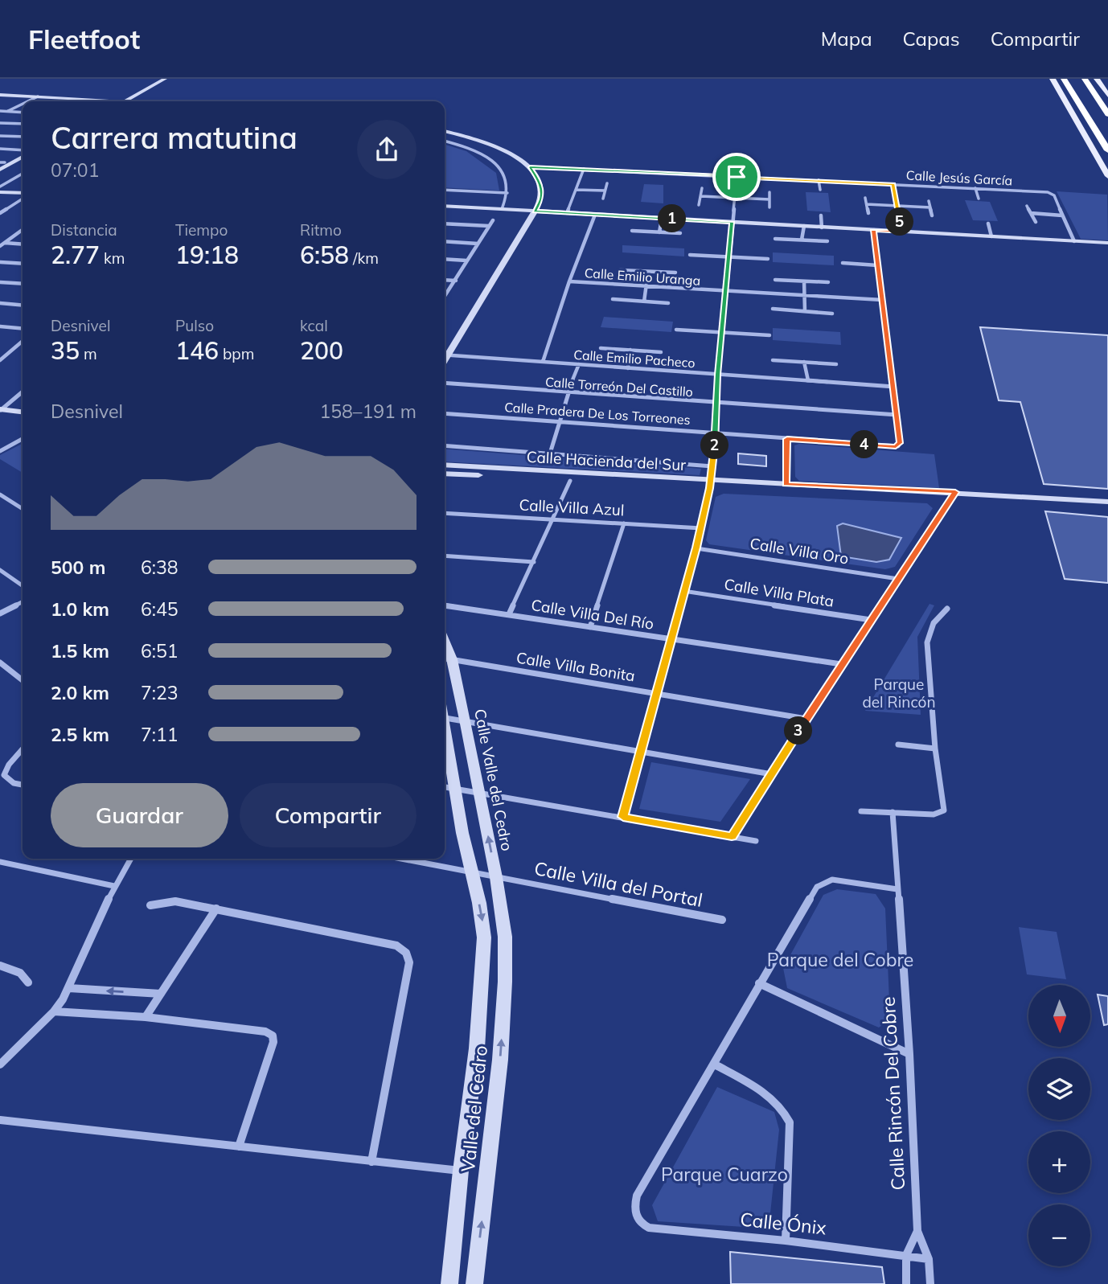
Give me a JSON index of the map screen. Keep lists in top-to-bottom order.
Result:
{
  "streets": {
    "street": [
      "Calle Jesús García",
      "Calle Emilio Uranga",
      "Calle Emilio Pacheco",
      "Calle Torreón Del Castillo",
      "Calle Pradera De Los Torreones",
      "Calle Hacienda del Sur",
      "Calle Villa Azul",
      "Calle Villa Oro",
      "Calle Villa Plata",
      "Calle Villa Del Río",
      "Calle Villa Bonita",
      "Calle Valle del Cedro",
      "Calle Villa del Portal",
      "Calle Rincón Del Cobre",
      "Valle del Cedro",
      "Calle Ónix"
    ]
  },
  "crossings": [
    ["Calle Torreón Del Castillo", "Calle Pradera De Los Torreones"],
    ["Calle Villa Bonita", "Calle Valle del Cedro"],
    ["Calle Valle del Cedro", "Calle Villa del Portal"],
    ["Calle Valle del Cedro", "Valle del Cedro"],
    ["Calle Villa del Portal", "Valle del Cedro"],
    ["Calle Rincón Del Cobre", "Calle Ónix"]
  ],
  "parks": ["Parque del Rincón", "Parque del Cobre", "Parque Cuarzo"],
  "north": "bottom",
  "page": {
    "header": "Fleetfoot",
    "nav": ["Mapa", "Capas", "Compartir"],
    "heading": ["Carrera matutina", "07:01"],
    "stats": [
      ["Distancia", "2.77 km"],
      ["Tiempo", "19:18"],
      ["Ritmo", "6:58 /km"],
      ["Desnivel", "35 m"],
      ["Pulso", "146 bpm"],
      ["kcal", "200"]
    ],
    "pins": [
      "1",
      "5",
      "4",
      "2",
      "3"
    ],
    "chart": ["Desnivel", "158–191 m"],
    "list": [
      {
        "name": "500 m",
        "note": "6:38"
      },
      {
        "name": "1.0 km",
        "note": "6:45"
      },
      {
        "name": "1.5 km",
        "note": "6:51"
      },
      {
        "name": "2.0 km",
        "note": "7:23"
      },
      {
        "name": "2.5 km",
        "note": "7:11"
      }
    ],
    "buttons": ["Guardar", "Compartir"],
    "map_buttons": ["+", "−"]
  }
}
